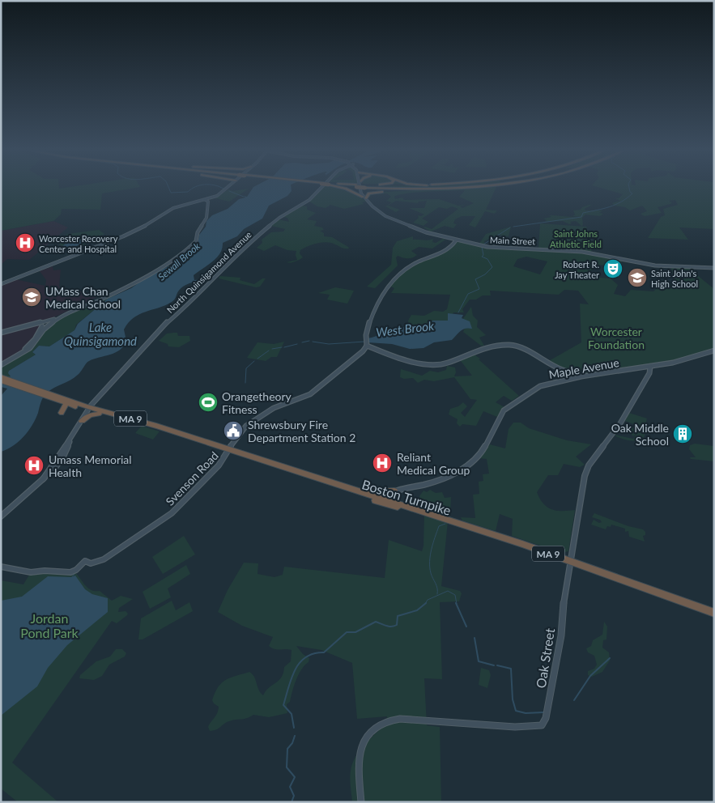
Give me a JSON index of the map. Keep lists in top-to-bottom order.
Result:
{
  "streets": {
    "highway": ["MA 9", "Boston Turnpike"],
    "main road": [
      "Main Street",
      "North Quinsigamond Avenue",
      "Maple Avenue",
      "Svenson Road",
      "Oak Street"
    ]
  },
  "crossings": [
    ["North Quinsigamond Avenue", "MA 9"],
    ["North Quinsigamond Avenue", "Boston Turnpike"],
    ["Maple Avenue", "Oak Street"],
    ["MA 9", "Boston Turnpike"],
    ["Svenson Road", "Boston Turnpike"],
    ["Boston Turnpike", "Oak Street"]
  ],
  "water": ["Sewall Brook", "Lake Quinsigamond", "West Brook"],
  "parks": ["Saint Johns Athletic Field", "Worcester Foundation", "Jordan Pond Park"],
  "places": {
    "hospital": ["Worcester Recovery Center and Hospital", "Reliant Medical Group", "Umass Memorial Health"],
    "theatre": ["Robert R. Jay Theater"],
    "school or university": ["Saint John's High School", "UMass Chan Medical School"],
    "sports": ["Orangetheory Fitness"],
    "public building": ["Shrewsbury Fire Department Station 2"],
    "building": ["Oak Middle School"]
  }
}
